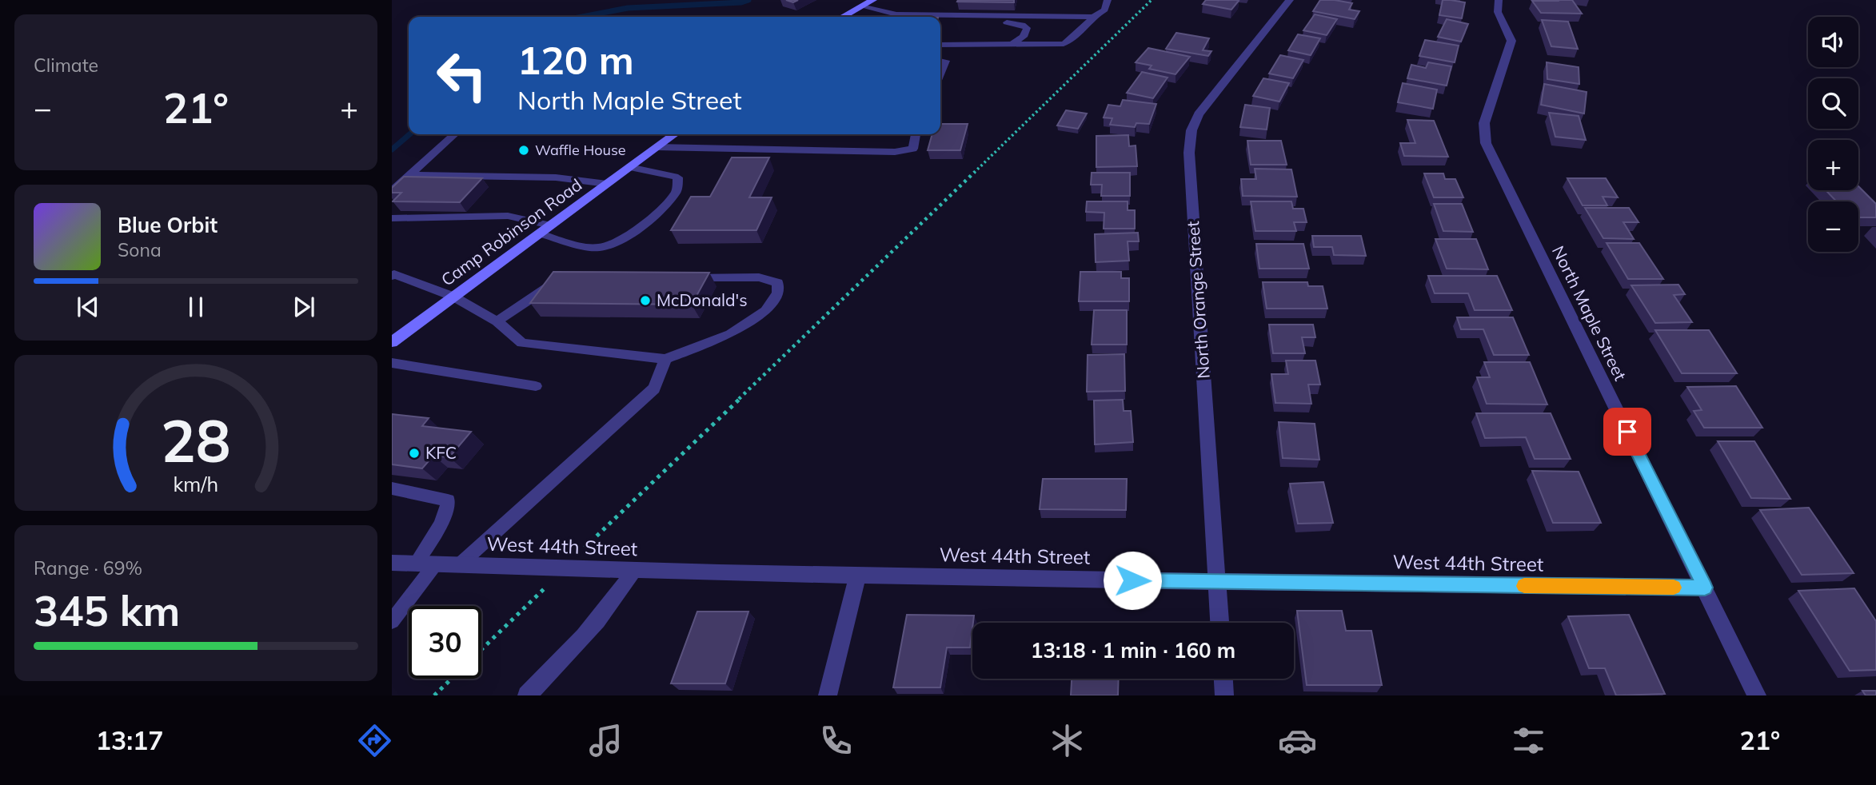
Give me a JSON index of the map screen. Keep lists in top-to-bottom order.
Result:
{
  "streets": {
    "main road": ["Camp Robinson Road"],
    "street": ["North Orange Street", "North Maple Street", "West 44th Street"]
  },
  "crossings": [
    ["North Orange Street", "West 44th Street"],
    ["North Maple Street", "West 44th Street"]
  ],
  "places": ["Waffle House", "McDonald's", "KFC"],
  "page": {
    "tile": [
      "Climate",
      ["Range · 69%", "345 km"]
    ],
    "map_buttons": ["+", "−"],
    "turn": ["120 m", "North Maple Street"],
    "heat": ["−", "21°", "+"],
    "song": ["Blue Orbit", "Sona"],
    "limit": "30",
    "trip": "13:18 · 1 min · 160 m",
    "tabs": ["13:17", "21°"],
    "gauge": ["28", "km/h"]
  }
}
